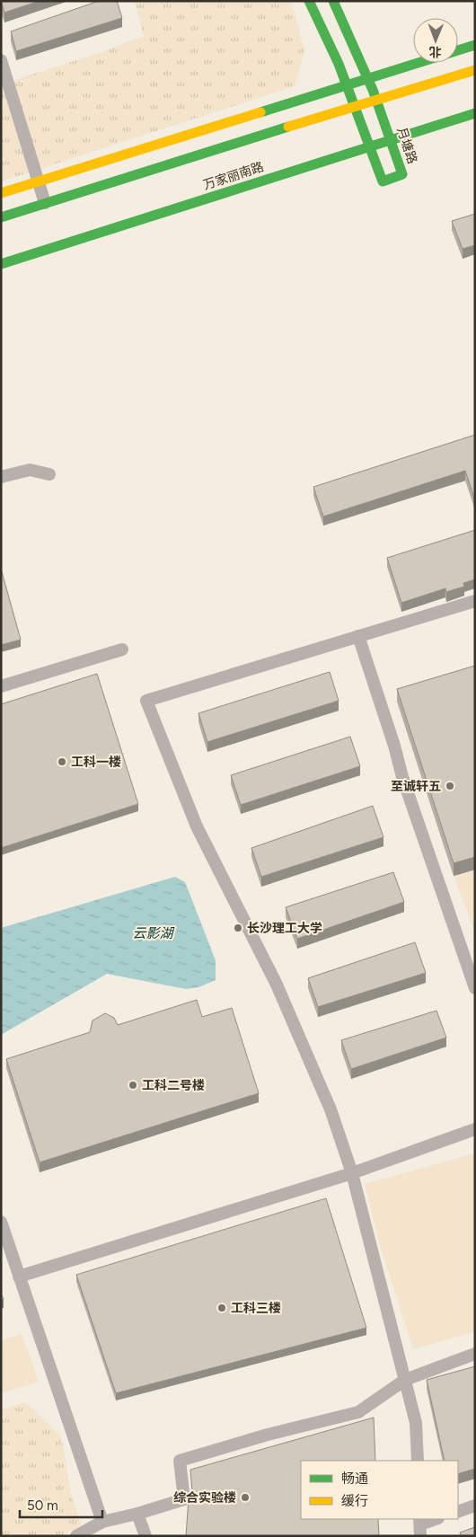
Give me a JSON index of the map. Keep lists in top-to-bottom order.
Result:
{
  "streets": {
    "main road": ["月塘路", "万家丽南路"]
  },
  "crossings": [
    ["月塘路", "万家丽南路"]
  ],
  "water": ["云影湖"],
  "places": [
    "工科一楼",
    "至诚轩五",
    "长沙理工大学",
    "工科二号楼",
    "工科三楼",
    "综合实验楼"
  ],
  "legend": ["畅通", "缓行"],
  "scale_bar": "50 m",
  "north": "bottom"
}
